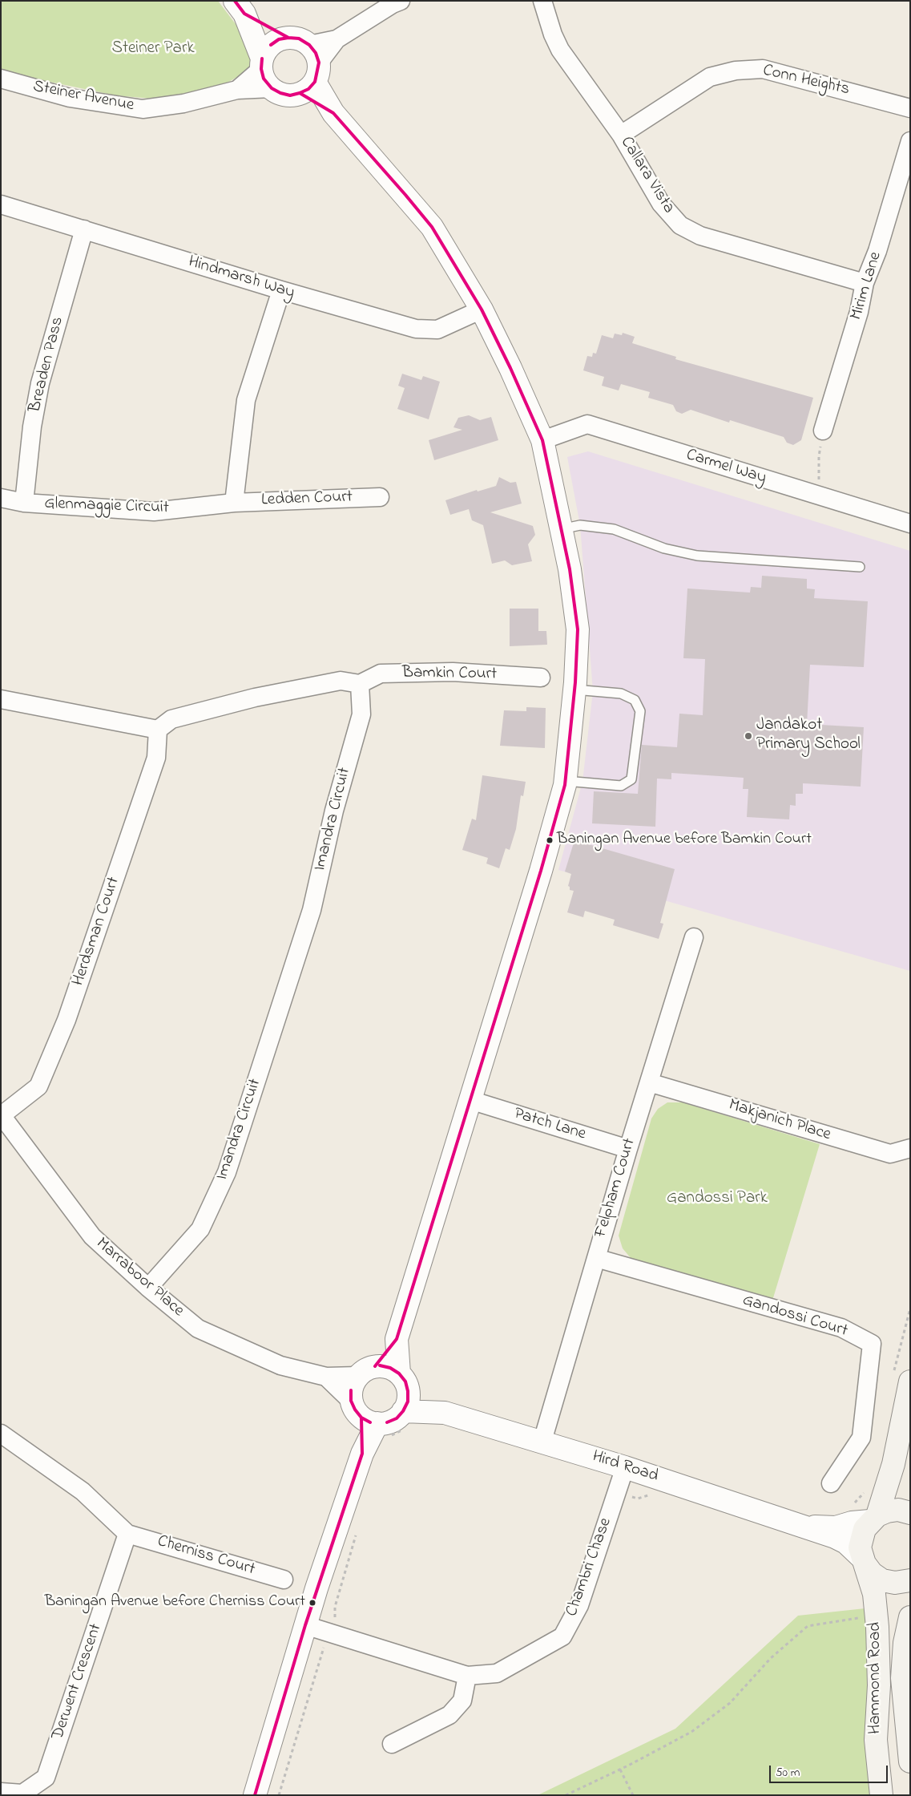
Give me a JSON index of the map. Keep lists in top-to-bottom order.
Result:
{
  "streets": {
    "main road": ["Hammond Road"],
    "street": [
      "Conn Heights",
      "Steiner Avenue",
      "Callara Vista",
      "Hindmarsh Way",
      "Mirim Lane",
      "Breaden Pass",
      "Carmel Way",
      "Ledden Court",
      "Glenmaggie Circuit",
      "Bamkin Court",
      "Imandra Circuit",
      "Herdsman Court",
      "Makjanich Place",
      "Patch Lane",
      "Felpham Court",
      "Marraboor Place",
      "Gandossi Court",
      "Hird Road",
      "Cherniss Court",
      "Chambri Chase",
      "Derwent Crescent"
    ]
  },
  "crossings": [
    ["Conn Heights", "Callara Vista"],
    ["Callara Vista", "Mirim Lane"],
    ["Hindmarsh Way", "Breaden Pass"],
    ["Breaden Pass", "Glenmaggie Circuit"],
    ["Ledden Court", "Glenmaggie Circuit"],
    ["Bamkin Court", "Imandra Circuit"],
    ["Imandra Circuit", "Marraboor Place"],
    ["Herdsman Court", "Marraboor Place"],
    ["Makjanich Place", "Felpham Court"],
    ["Patch Lane", "Felpham Court"],
    ["Felpham Court", "Gandossi Court"],
    ["Felpham Court", "Hird Road"],
    ["Marraboor Place", "Hird Road"],
    ["Hird Road", "Chambri Chase"],
    ["Hird Road", "Hammond Road"],
    ["Cherniss Court", "Derwent Crescent"]
  ],
  "parks": ["Steiner Park", "Gandossi Park"],
  "places": ["Jandakot Primary School", "Baningan Avenue before Bamkin Court", "Baningan Avenue before Cherniss Court"],
  "scale_bar": "50 m"
}
